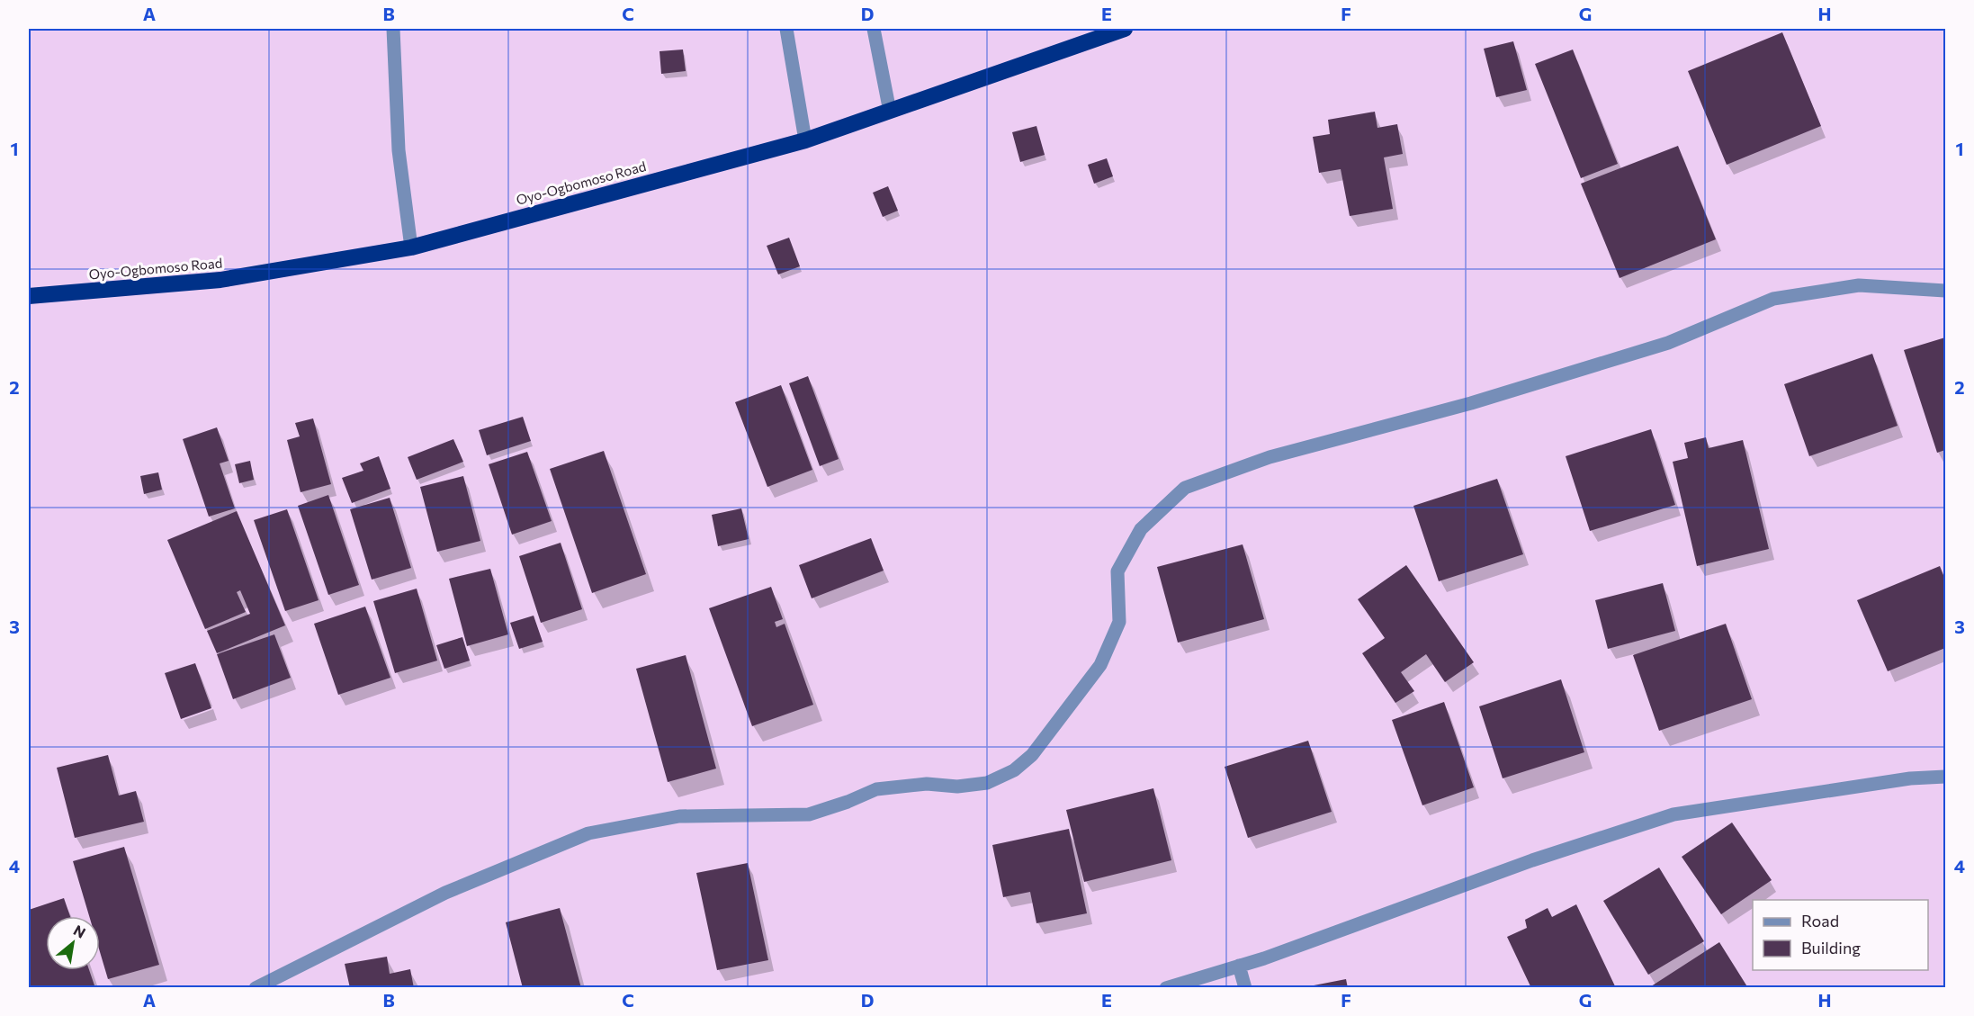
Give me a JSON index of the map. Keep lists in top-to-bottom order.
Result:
{
  "streets": {
    "highway": ["Oyo-Ogbomoso Road"]
  },
  "legend": ["Road", "Building"],
  "north": "top right",
  "grid": {
    "columns": [
      "A",
      "B",
      "C",
      "D",
      "E",
      "F",
      "G",
      "H"
    ],
    "rows": [
      "1",
      "2",
      "3",
      "4"
    ]
  }
}
